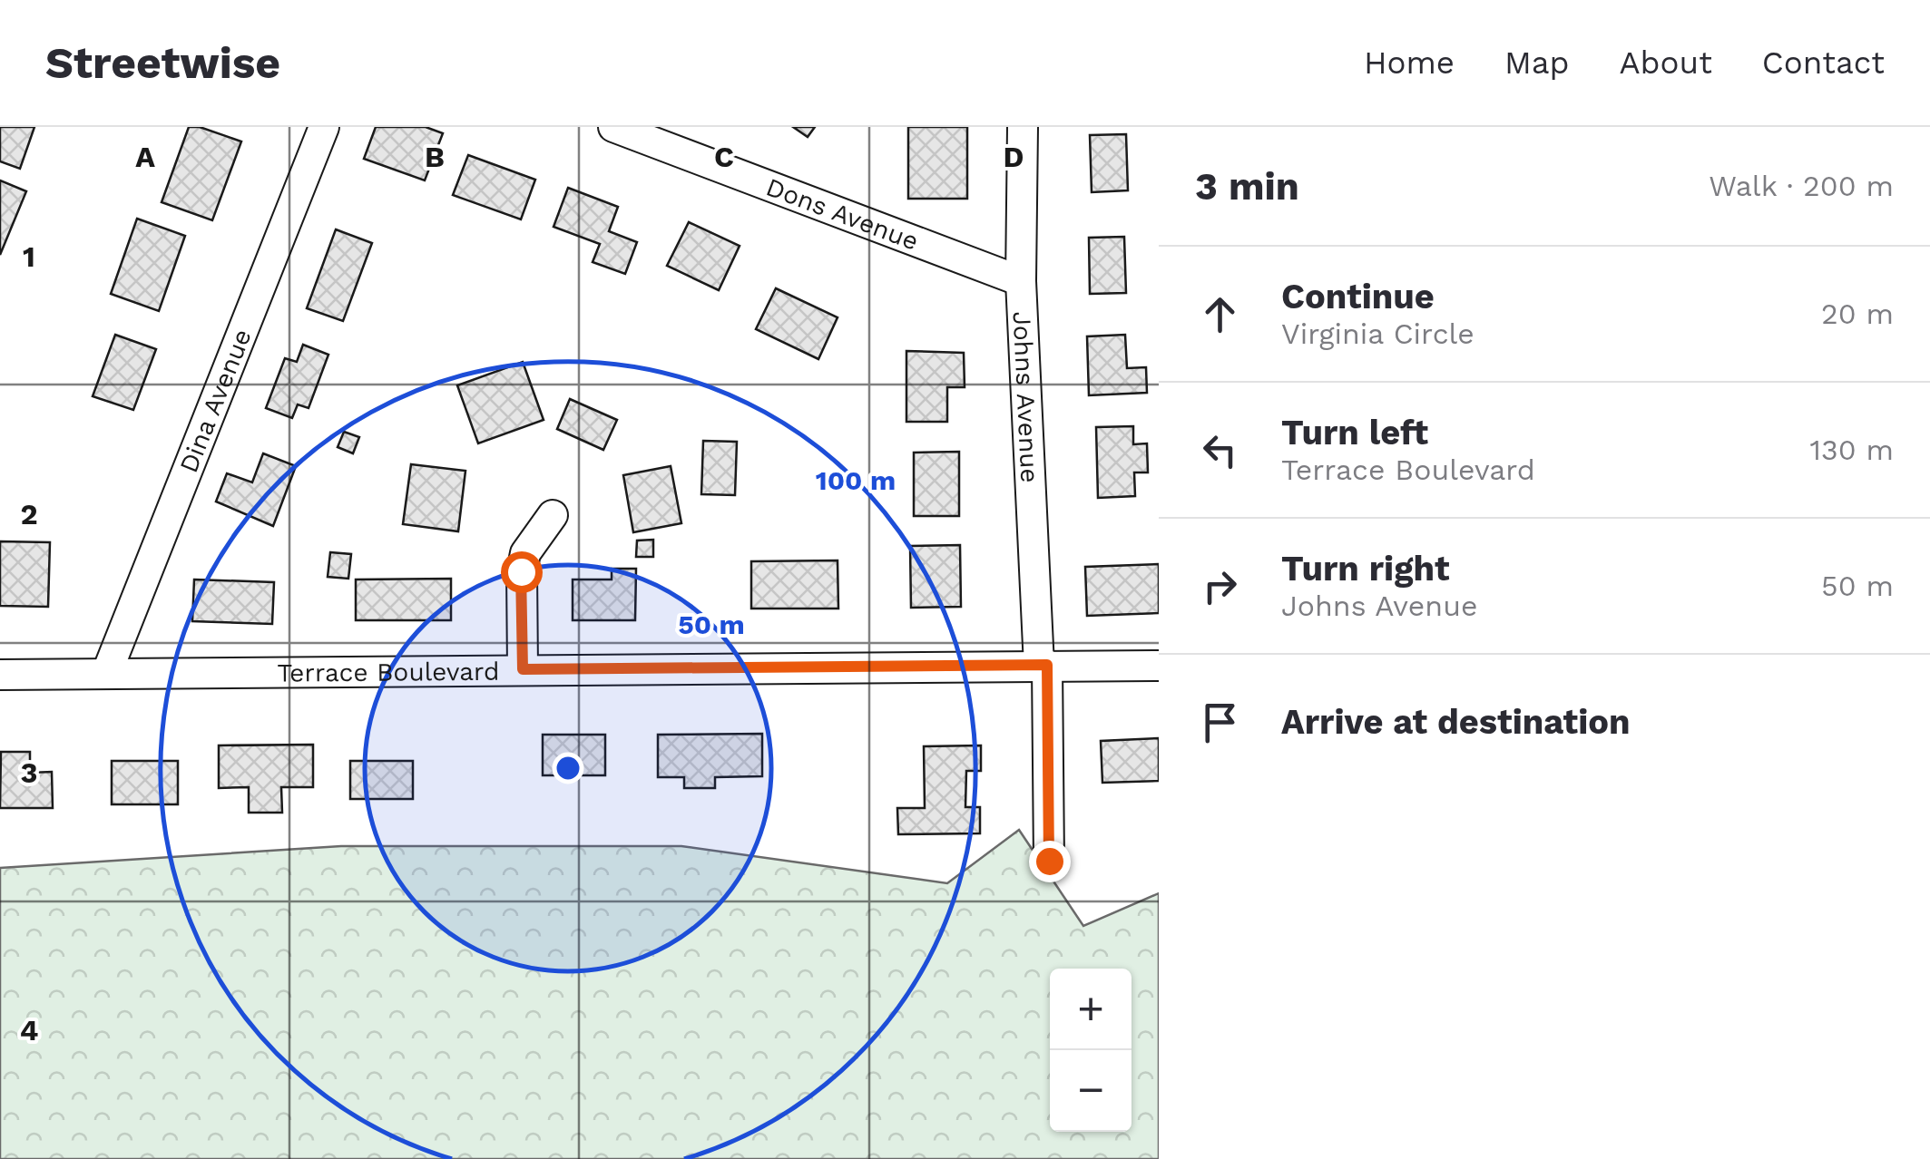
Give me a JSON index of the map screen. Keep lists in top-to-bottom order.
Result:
{
  "streets": {
    "street": [
      "Dons Avenue",
      "Johns Avenue",
      "Dina Avenue",
      "Terrace Boulevard"
    ]
  },
  "crossings": [
    ["Dons Avenue", "Johns Avenue"],
    ["Johns Avenue", "Terrace Boulevard"],
    ["Dina Avenue", "Terrace Boulevard"]
  ],
  "page": {
    "header": "Streetwise",
    "nav": [
      "Home",
      "Map",
      "About",
      "Contact"
    ],
    "heading": ["3 min", "Walk · 200 m"],
    "list": [
      ["Continue", "Virginia Circle", "20 m"],
      ["Turn left", "Terrace Boulevard", "130 m"],
      ["Turn right", "Johns Avenue", "50 m"],
      "Arrive at destination"
    ],
    "map_buttons": ["+", "−"]
  },
  "grid": {
    "columns": [
      "A",
      "B",
      "C",
      "D"
    ],
    "rows": [
      "1",
      "2",
      "3",
      "4"
    ]
  },
  "rings": ["100 m", "50 m"]
}
